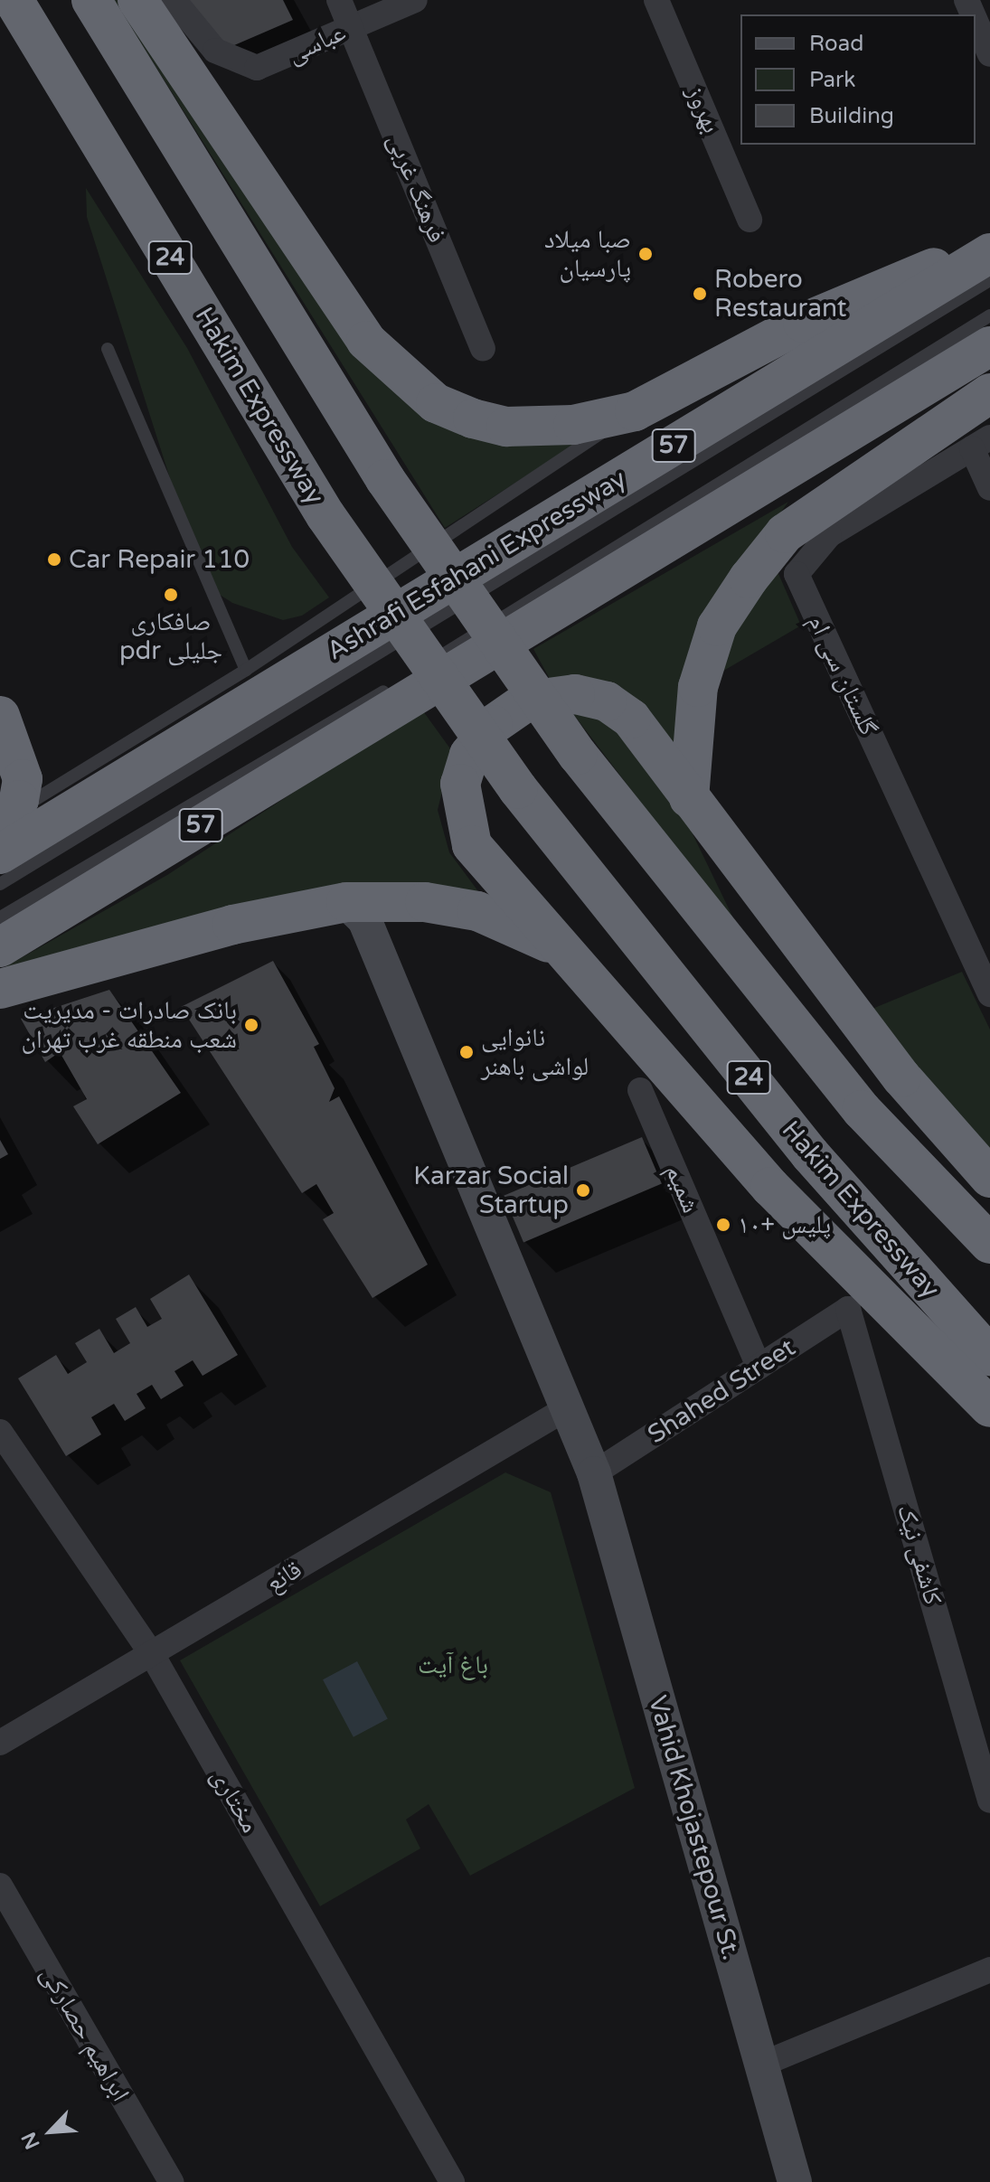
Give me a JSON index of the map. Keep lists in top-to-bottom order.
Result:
{
  "streets": {
    "highway": [
      "24",
      "Hakim Expressway",
      "57",
      "Ashrafi Esfahani Expressway"
    ],
    "main road": ["Vahid Khojastepour St."],
    "street": [
      "عباسی",
      "بهروز",
      "فرهنگ غربی",
      "گلستان سی ام",
      "شمیم",
      "Shahed Street",
      "کاشفی نیک",
      "قانع",
      "مختاری",
      "ابراهیم حصارکی"
    ]
  },
  "crossings": [
    ["عباسی", "فرهنگ غربی"],
    ["شمیم", "Shahed Street"],
    ["Shahed Street", "کاشفی نیک"],
    ["Shahed Street", "Vahid Khojastepour St."],
    ["قانع", "مختاری"],
    ["قانع", "Vahid Khojastepour St."]
  ],
  "parks": ["باغ آیت"],
  "places": [
    "صبا میلاد پارسیان",
    "Robero Restaurant",
    "Car Repair 110",
    "صافکاری pdr جلیلی",
    "بانک صادرات - مدیریت شعب منطقه غرب تهران",
    "نانوایی لواشی باهنر",
    "Karzar Social Startup",
    "پلیس +۱۰"
  ],
  "legend": ["Road", "Park", "Building"],
  "north": "bottom left"
}
